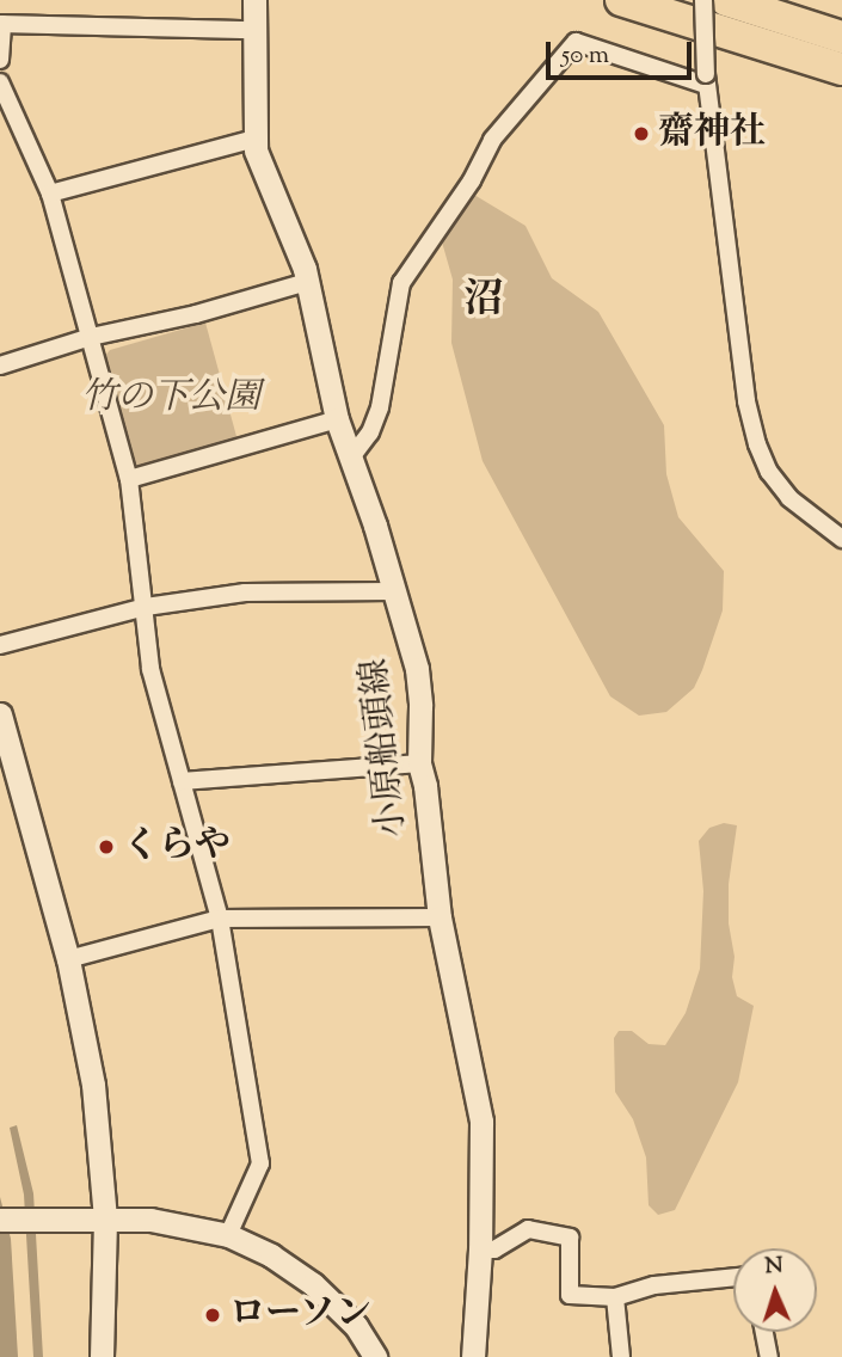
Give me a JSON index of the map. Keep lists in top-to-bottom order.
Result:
{
  "streets": {
    "main road": ["小原船頭線"]
  },
  "districts": ["沼"],
  "parks": ["竹の下公園"],
  "places": ["齋神社", "くらや", "ローソン"],
  "scale_bar": "50 m",
  "north": "top"
}
